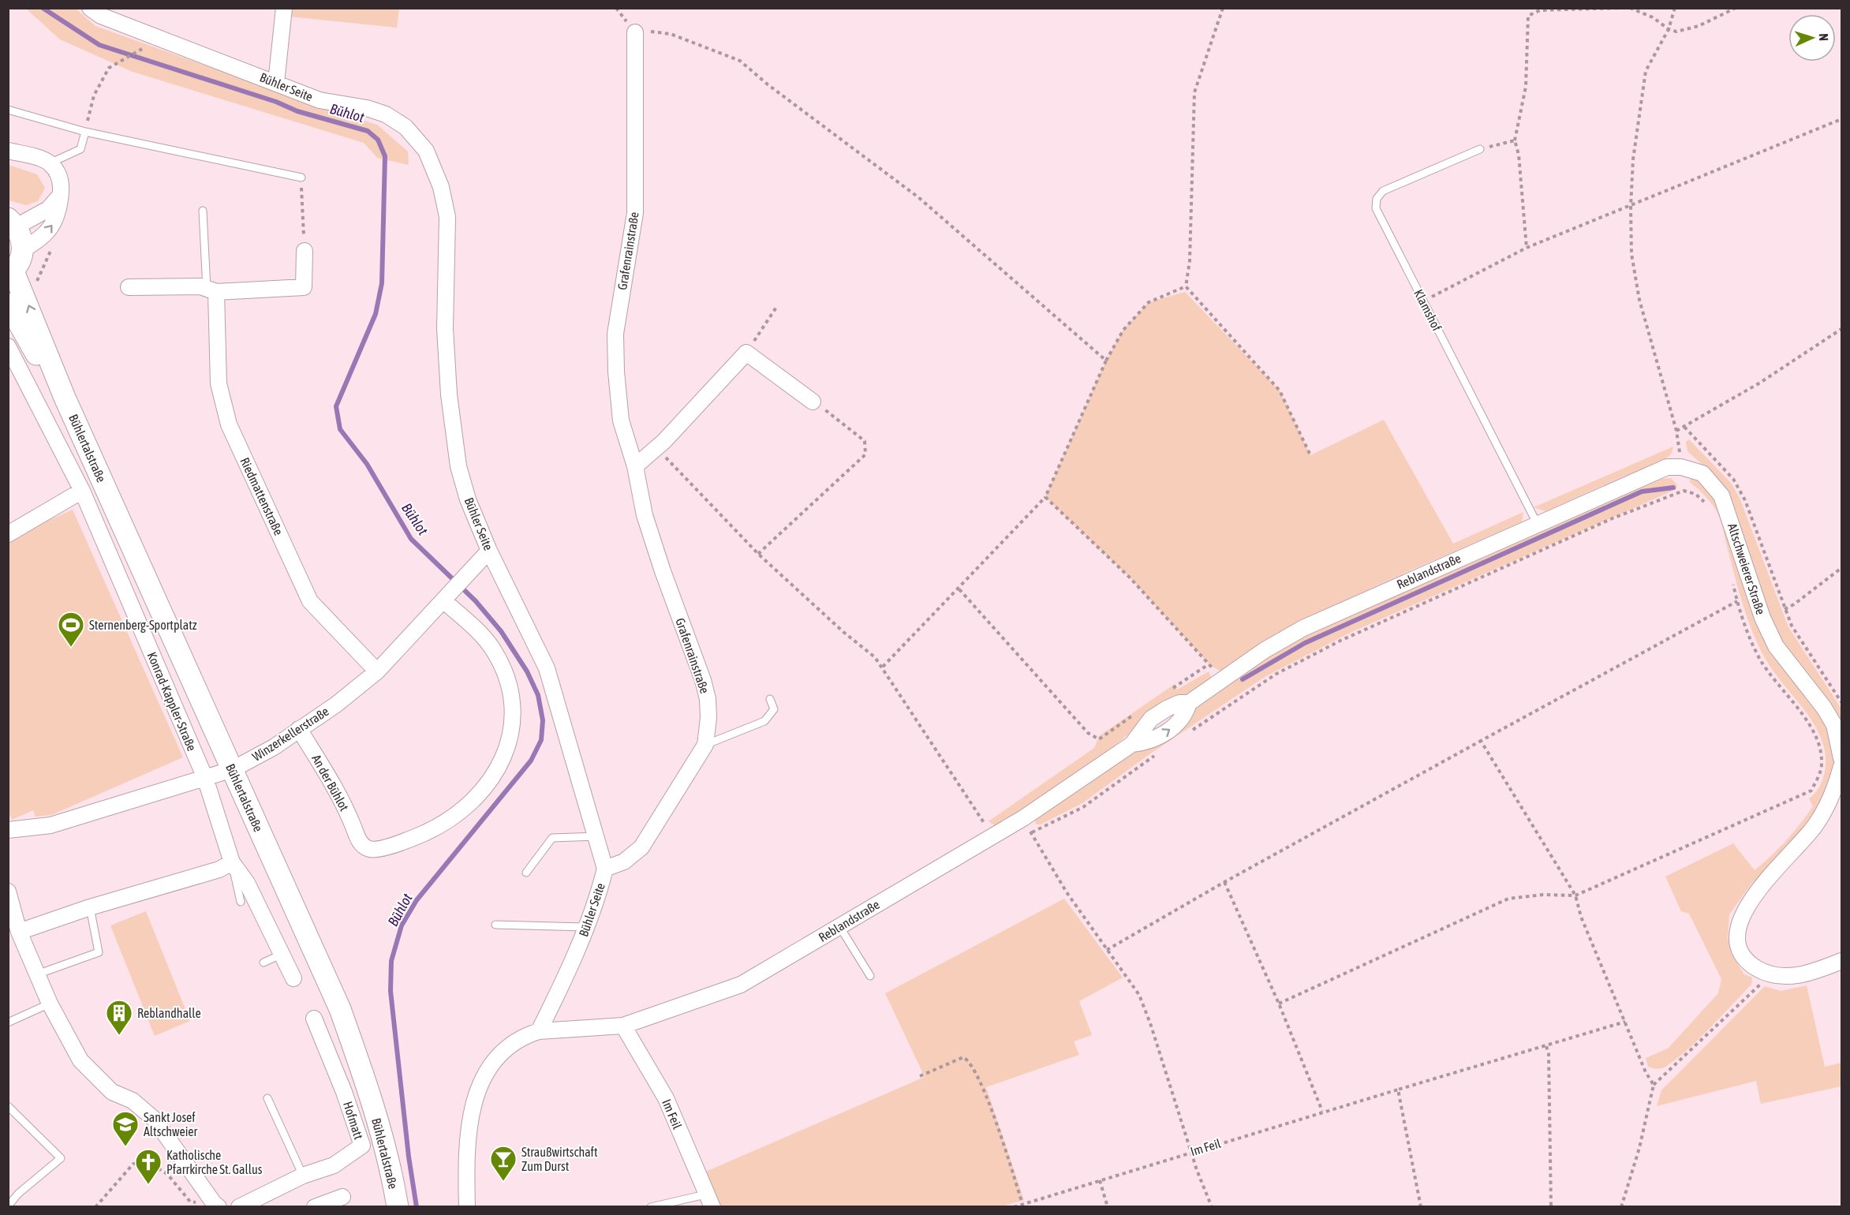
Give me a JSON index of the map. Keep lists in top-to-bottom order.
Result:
{
  "streets": {
    "main road": ["Bühlertalstraße"],
    "street": [
      "Bühler Seite",
      "Grafenrainstraße",
      "Riedmattenstraße",
      "Altschweierer Straße",
      "Reblandstraße",
      "Konrad-Kappler-Straße",
      "Winzerkellerstraße",
      "An der Bühlot",
      "Im Feil",
      "Hofmatt"
    ],
    "lane": ["Klamshof"]
  },
  "crossings": [
    ["Bühler Seite", "Grafenrainstraße"],
    ["Bühler Seite", "Reblandstraße"],
    ["Bühler Seite", "Winzerkellerstraße"],
    ["Klamshof", "Reblandstraße"],
    ["Bühlertalstraße", "Winzerkellerstraße"],
    ["Riedmattenstraße", "Winzerkellerstraße"],
    ["Altschweierer Straße", "Reblandstraße"],
    ["Reblandstraße", "Im Feil"],
    ["Konrad-Kappler-Straße", "Winzerkellerstraße"],
    ["Winzerkellerstraße", "An der Bühlot"]
  ],
  "water": ["Bühlot"],
  "places": {
    "sports": ["Sternenberg-Sportplatz"],
    "building": ["Reblandhalle"],
    "school or university": ["Sankt Josef Altschweier"],
    "bar": ["Straußwirtschaft Zum Durst"],
    "church": ["Katholische Pfarrkirche St. Gallus"]
  },
  "north": "right"
}
